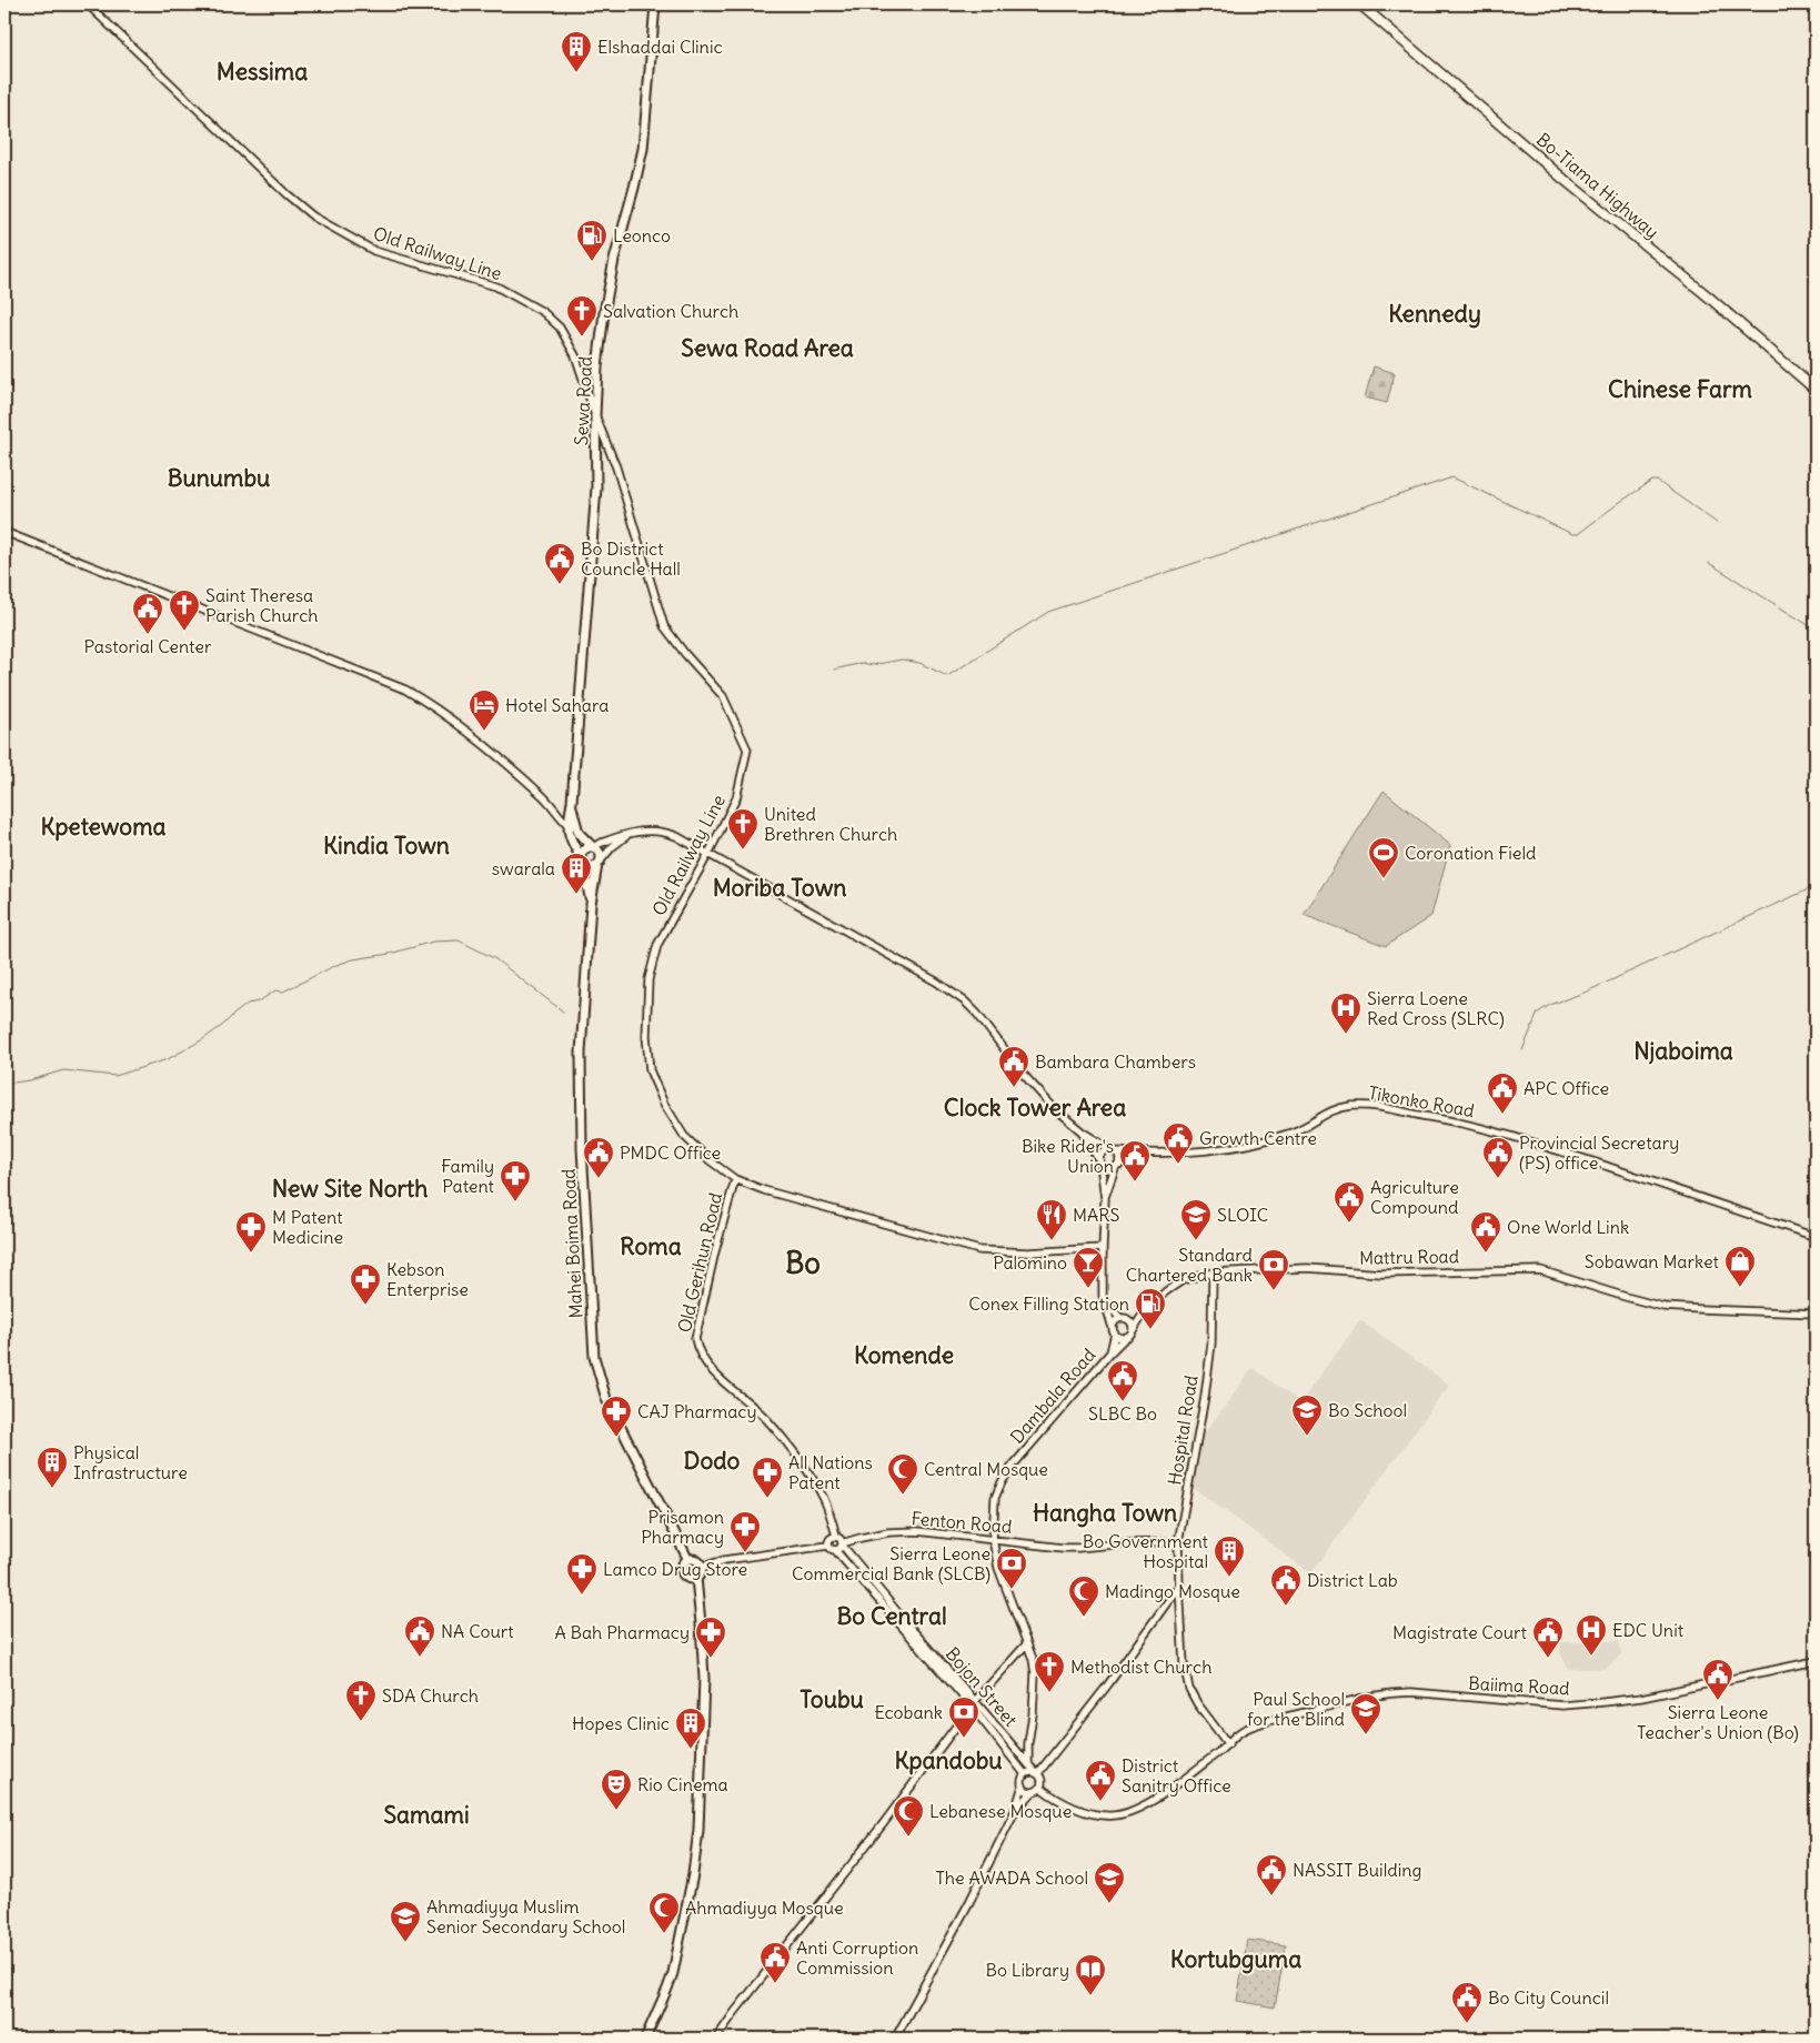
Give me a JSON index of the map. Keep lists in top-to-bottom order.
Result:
{
  "streets": {
    "highway": ["Bo-Tiama Highway"],
    "main road": ["Sewa Road", "Mahei Boima Road"],
    "street": [
      "Old Railway Line",
      "Tikonko Road",
      "Mattru Road",
      "Old Gerihun Road",
      "Dambala Road",
      "Hospital Road",
      "Fenton Road",
      "Baiima Road",
      "Bojon Street"
    ]
  },
  "crossings": [
    ["Old Railway Line", "Sewa Road"],
    ["Old Railway Line", "Old Gerihun Road"],
    ["Mattru Road", "Dambala Road"],
    ["Mattru Road", "Hospital Road"],
    ["Old Gerihun Road", "Fenton Road"],
    ["Old Gerihun Road", "Bojon Street"],
    ["Dambala Road", "Fenton Road"],
    ["Dambala Road", "Baiima Road"],
    ["Dambala Road", "Bojon Street"],
    ["Hospital Road", "Fenton Road"],
    ["Hospital Road", "Baiima Road"],
    ["Fenton Road", "Bojon Street"],
    ["Baiima Road", "Bojon Street"]
  ],
  "districts": [
    "Messima",
    "Kennedy",
    "Sewa Road Area",
    "Chinese Farm",
    "Bunumbu",
    "Kpetewoma",
    "Kindia Town",
    "Moriba Town",
    "Njaboima",
    "Clock Tower Area",
    "New Site North",
    "Roma",
    "Bo",
    "Komende",
    "Dodo",
    "Hangha Town",
    "Bo Central",
    "Toubu",
    "Kpandobu",
    "Samami",
    "Kortubguma"
  ],
  "places": {
    "building": [
      "Elshaddai Clinic",
      "swarala",
      "Physical Infrastructure",
      "Bo Government Hospital",
      "Hopes Clinic"
    ],
    "fuel station": ["Leonco", "Conex Filling Station"],
    "church": [
      "Salvation Church",
      "Saint Theresa Parish Church",
      "United Brethren Church",
      "Methodist Church",
      "SDA Church"
    ],
    "public building": [
      "Bo District Councle Hall",
      "Pastorial Center",
      "Bambara Chambers",
      "APC Office",
      "Growth Centre",
      "PMDC Office",
      "Provincial Secretary (PS) office",
      "Bike Rider's Union",
      "Agriculture Compound",
      "One World Link",
      "SLBC Bo",
      "District Lab",
      "NA Court",
      "Magistrate Court",
      "Sierra Leone Teacher's Union (Bo)",
      "District Sanitry Office",
      "NASSIT Building",
      "Anti Corruption Commission",
      "Bo City Council"
    ],
    "hotel": ["Hotel Sahara"],
    "sports": ["Coronation Field"],
    "hospital": ["Sierra Loene Red Cross (SLRC)", "EDC Unit"],
    "pharmacy": [
      "Family Patent",
      "M Patent Medicine",
      "Kebson Enterprise",
      "CAJ Pharmacy",
      "All Nations Patent",
      "Prisamon Pharmacy",
      "Lamco Drug Store",
      "A Bah Pharmacy"
    ],
    "restaurant": ["MARS"],
    "school or university": [
      "SLOIC",
      "Bo School",
      "Paul School for the Blind",
      "The AWADA School",
      "Ahmadiyya Muslim Senior Secondary School"
    ],
    "shop": ["Sobawan Market"],
    "bar": ["Palomino"],
    "bank": ["Standard Chartered Bank", "Sierra Leone Commercial Bank (SLCB)", "Ecobank"],
    "mosque": [
      "Central Mosque",
      "Madingo Mosque",
      "Lebanese Mosque",
      "Ahmadiyya Mosque"
    ],
    "theatre": ["Rio Cinema"],
    "library": ["Bo Library"]
  }
}
